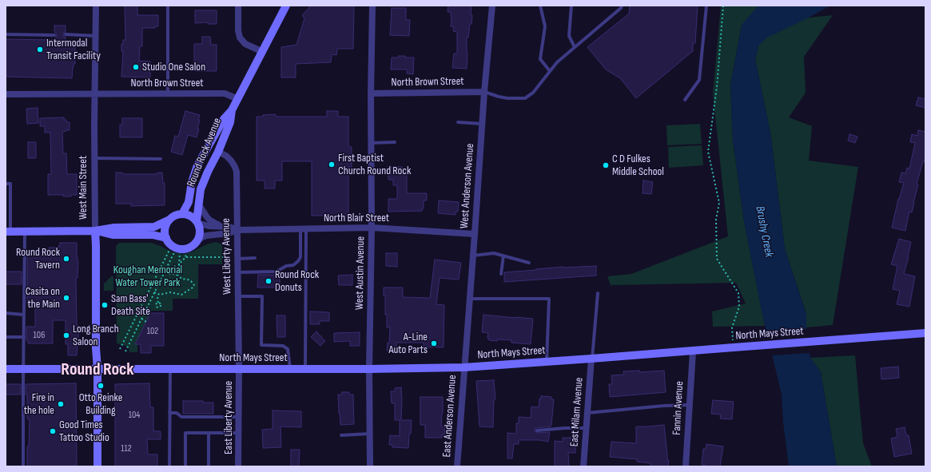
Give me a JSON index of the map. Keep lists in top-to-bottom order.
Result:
{
  "streets": {
    "street": [
      "North Brown Street",
      "Round Rock Avenue",
      "West Anderson Avenue",
      "West Main Street",
      "North Blair Street",
      "West Liberty Avenue",
      "West Austin Avenue",
      "North Mays Street",
      "Fannin Avenue",
      "East Milam Avenue",
      "East Anderson Avenue",
      "East Liberty Avenue"
    ]
  },
  "crossings": [
    ["North Brown Street", "Round Rock Avenue"],
    ["North Brown Street", "West Anderson Avenue"],
    ["North Brown Street", "West Main Street"],
    ["North Brown Street", "West Austin Avenue"],
    ["Round Rock Avenue", "North Blair Street"],
    ["Round Rock Avenue", "West Liberty Avenue"],
    ["West Anderson Avenue", "North Blair Street"],
    ["West Anderson Avenue", "North Mays Street"],
    ["West Anderson Avenue", "East Anderson Avenue"],
    ["West Main Street", "North Mays Street"],
    ["North Blair Street", "West Liberty Avenue"],
    ["North Blair Street", "West Austin Avenue"],
    ["West Liberty Avenue", "North Mays Street"],
    ["West Liberty Avenue", "East Liberty Avenue"],
    ["West Austin Avenue", "North Mays Street"],
    ["North Mays Street", "Fannin Avenue"],
    ["North Mays Street", "East Milam Avenue"],
    ["North Mays Street", "East Anderson Avenue"],
    ["North Mays Street", "East Liberty Avenue"]
  ],
  "districts": ["Round Rock"],
  "water": ["Brushy Creek"],
  "parks": ["Koughan Memorial Water Tower Park"],
  "places": [
    "Intermodal Transit Facility",
    "Studio One Salon",
    "First Baptist Church Round Rock",
    "C D Fulkes Middle School",
    "Round Rock Tavern",
    "Round Rock Donuts",
    "Casita on the Main",
    "Sam Bass' Death Site",
    "Long Branch Saloon",
    "A-Line Auto Parts",
    "Otto Reinke Building",
    "Fire in the hole",
    "Good Times Tattoo Studio"
  ],
  "house_numbers": [
    "102",
    "106",
    "104",
    "112"
  ]
}
